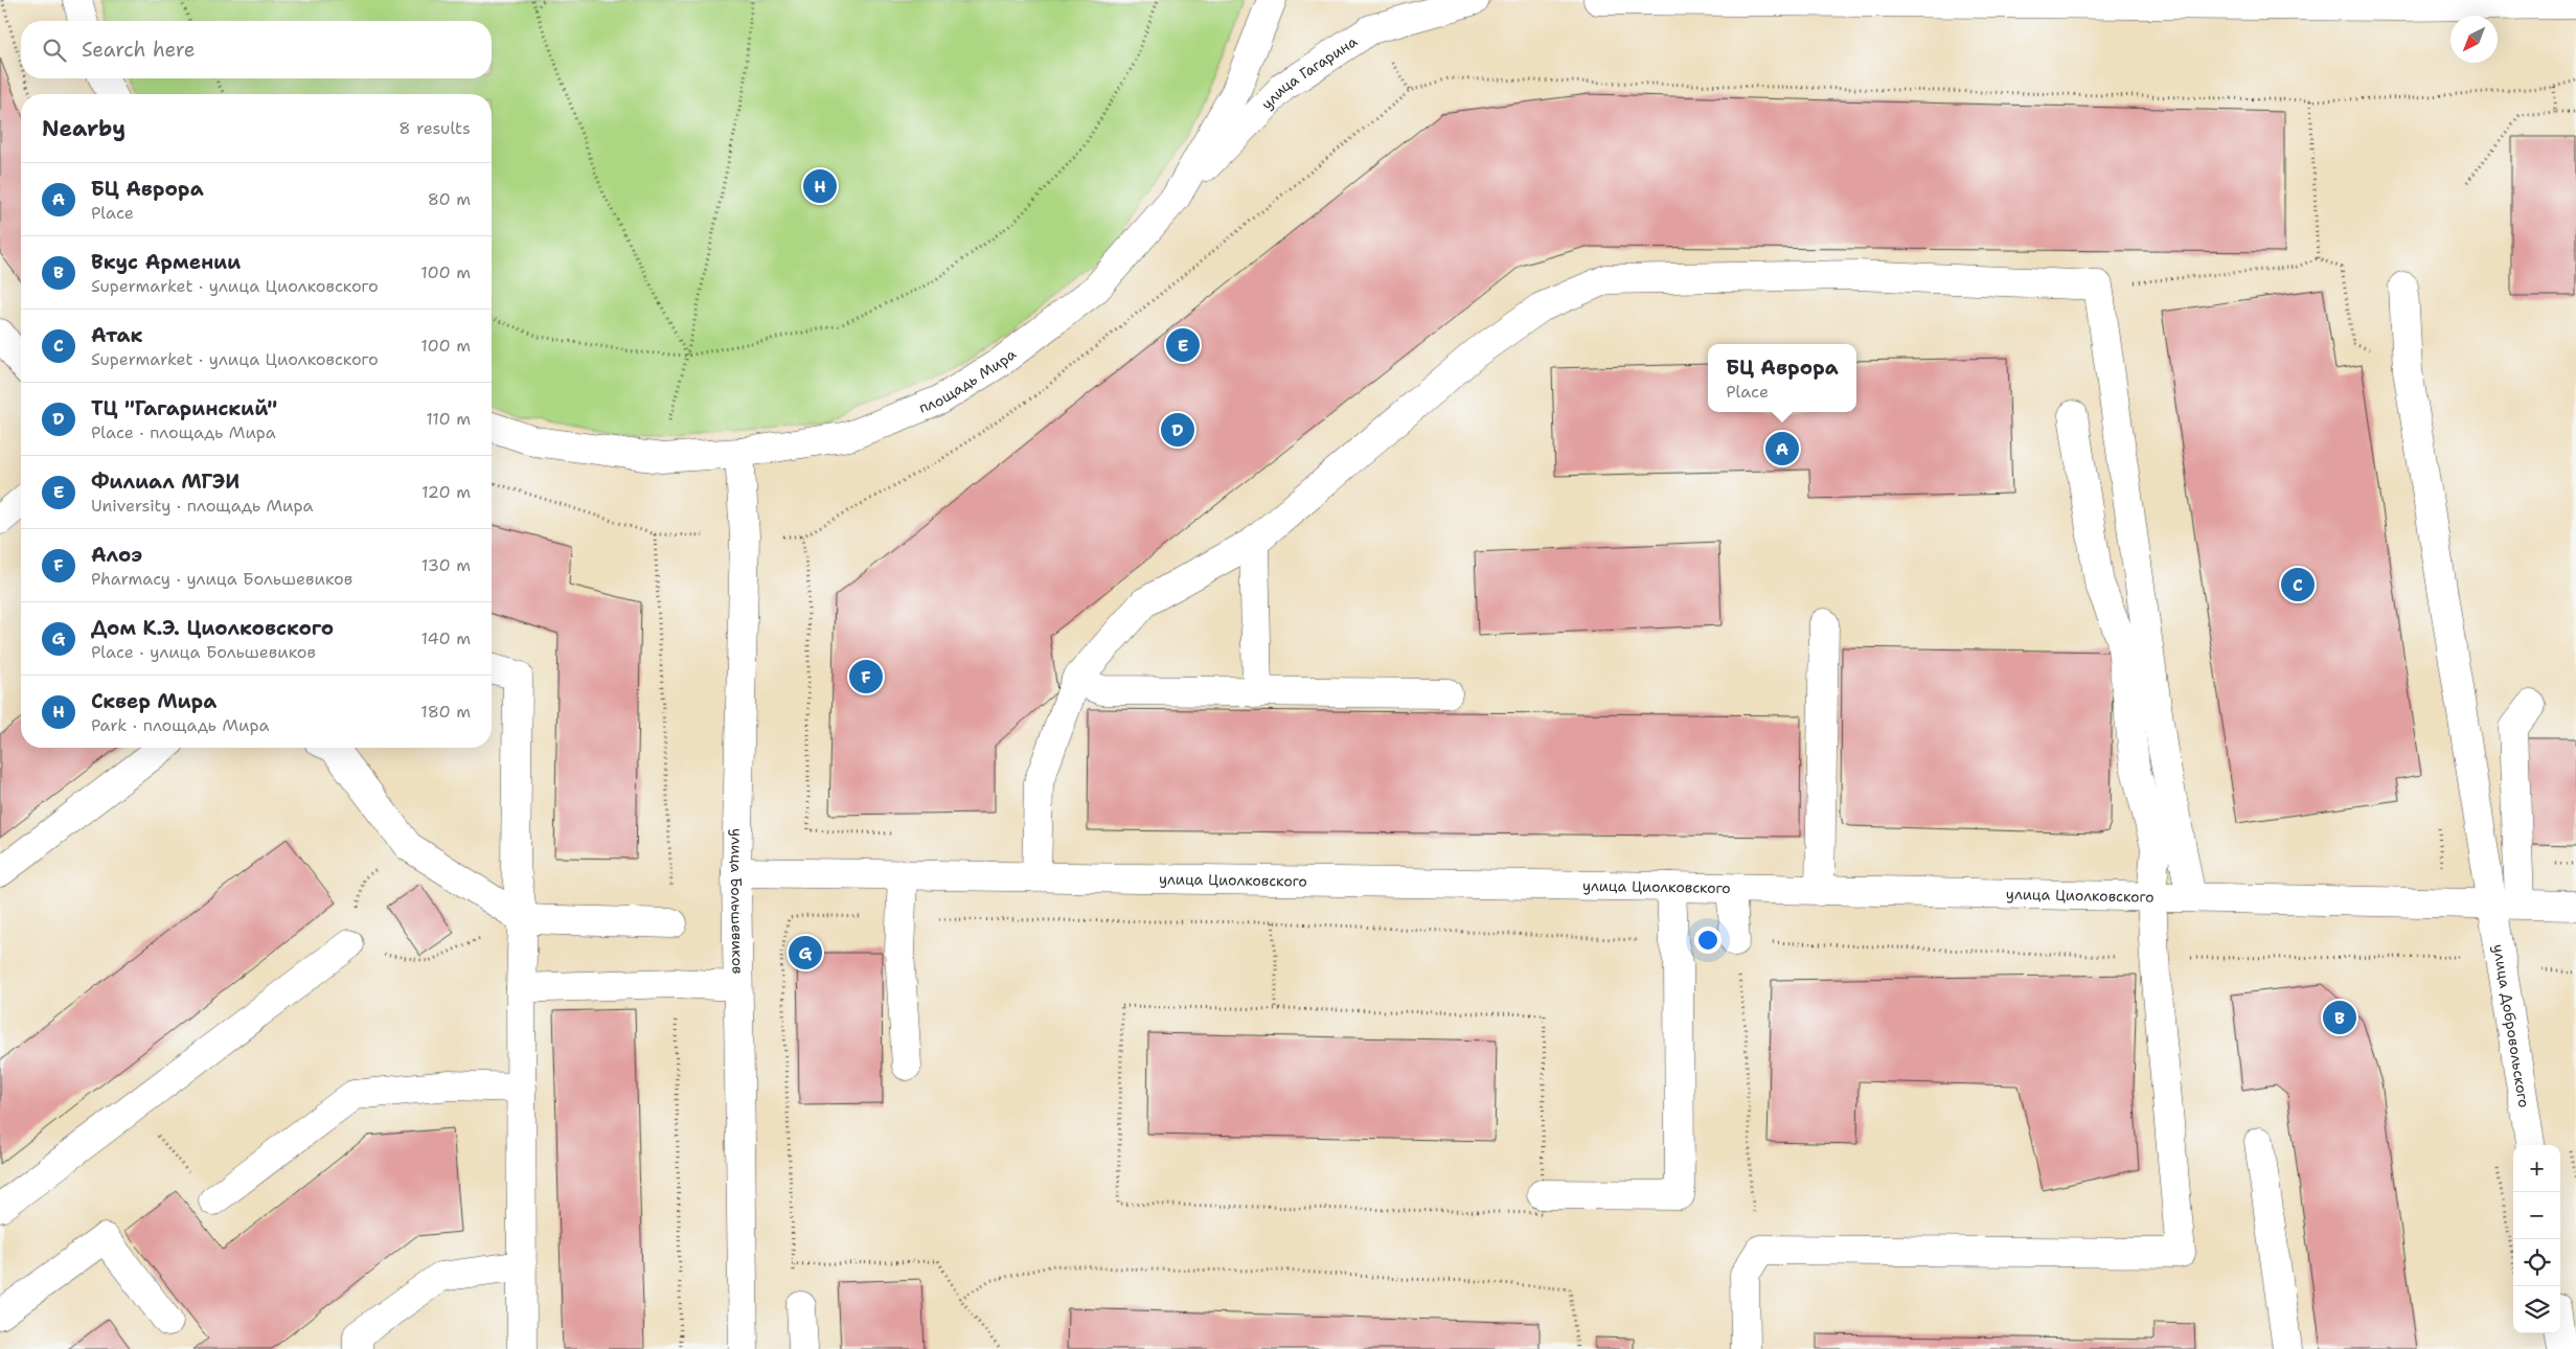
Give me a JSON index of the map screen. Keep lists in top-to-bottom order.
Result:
{
  "streets": {
    "street": [
      "улица Гагарина",
      "площадь Мира",
      "улица Циолковского",
      "улица Большевиков",
      "улица Добровольского"
    ]
  },
  "crossings": [
    ["улица Гагарина", "площадь Мира"],
    ["площадь Мира", "улица Большевиков"],
    ["улица Циолковского", "улица Большевиков"],
    ["улица Циолковского", "улица Добровольского"]
  ],
  "north": "bottom left",
  "page": {
    "search": "Search here",
    "heading": ["Nearby", "8 results"],
    "list": [
      {
        "mark": "A",
        "name": "БЦ Аврора",
        "note": "Place",
        "value": "80 m"
      },
      {
        "mark": "B",
        "name": "Вкус Армении",
        "note": "Supermarket · улица Циолковского",
        "value": "100 m"
      },
      {
        "mark": "C",
        "name": "Атак",
        "note": "Supermarket · улица Циолковского",
        "value": "100 m"
      },
      {
        "mark": "D",
        "name": "ТЦ \"Гагаринский\"",
        "note": "Place · площадь Мира",
        "value": "110 m"
      },
      {
        "mark": "E",
        "name": "Филиал МГЭИ",
        "note": "University · площадь Мира",
        "value": "120 m"
      },
      {
        "mark": "F",
        "name": "Алоэ",
        "note": "Pharmacy · улица Большевиков",
        "value": "130 m"
      },
      {
        "mark": "G",
        "name": "Дом К.Э. Циолковского",
        "note": "Place · улица Большевиков",
        "value": "140 m"
      },
      {
        "mark": "H",
        "name": "Сквер Мира",
        "note": "Park · площадь Мира",
        "value": "180 m"
      }
    ],
    "pins": [
      "H",
      "E",
      "D",
      "A",
      "C",
      "F",
      "G",
      "B"
    ],
    "popup": ["БЦ Аврора", "Place"],
    "map_buttons": ["+", "−"]
  }
}
